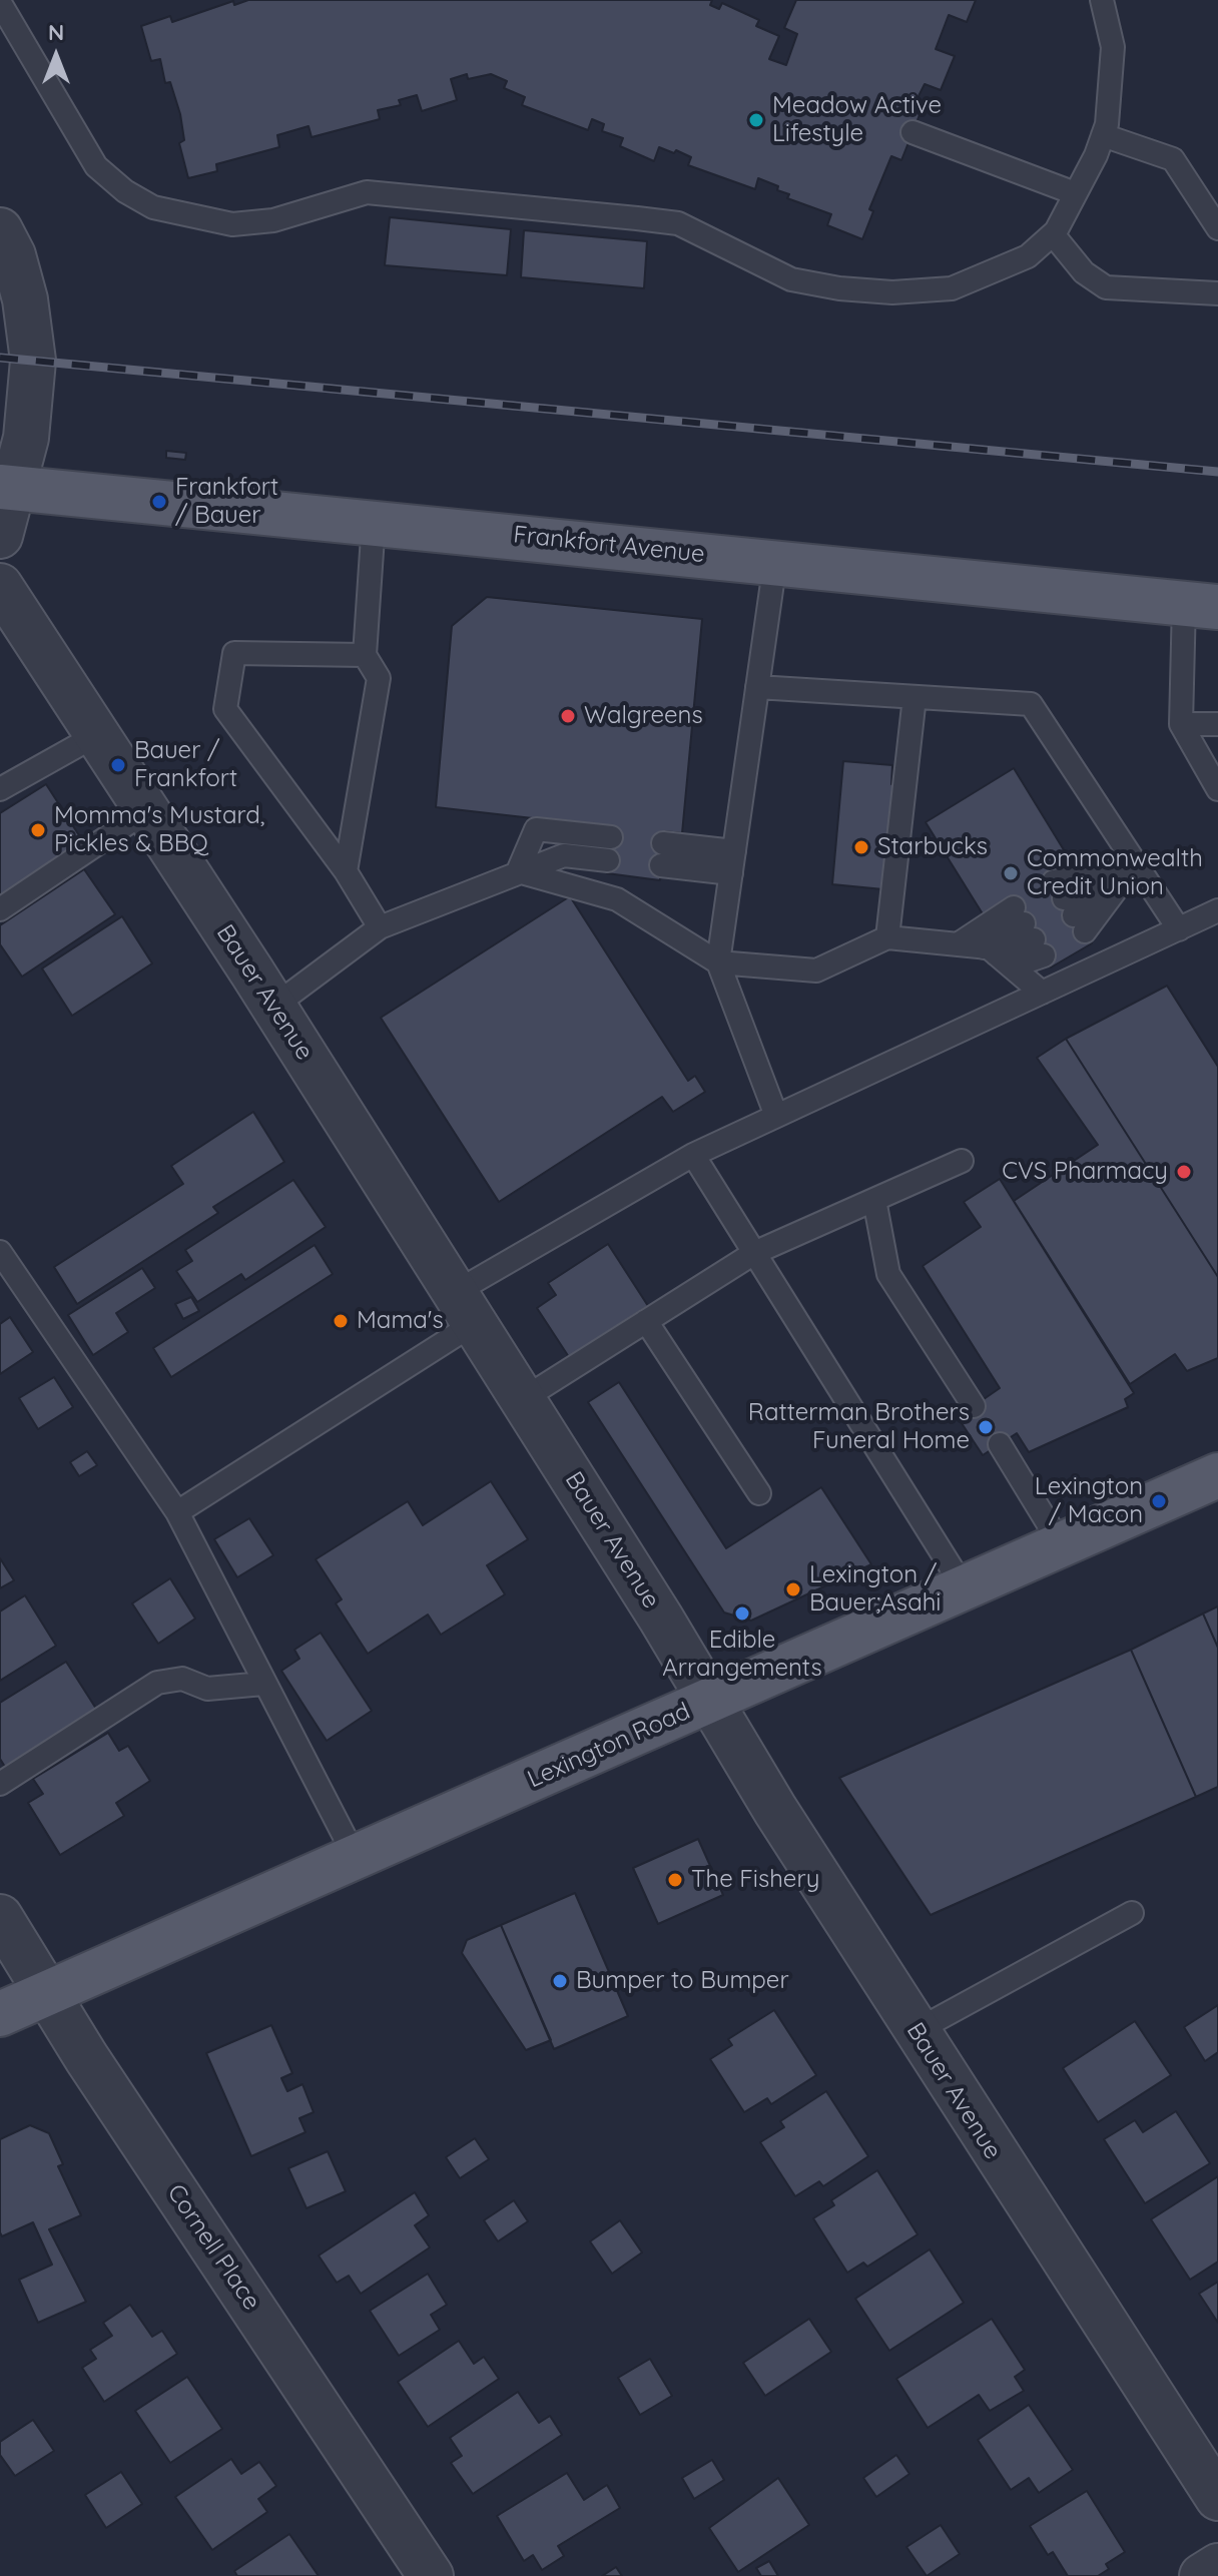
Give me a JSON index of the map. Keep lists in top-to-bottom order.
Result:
{
  "streets": {
    "main road": ["Frankfort Avenue", "Lexington Road"],
    "street": ["Bauer Avenue", "Cornell Place"]
  },
  "crossings": [
    ["Bauer Avenue", "Lexington Road"],
    ["Lexington Road", "Cornell Place"]
  ],
  "places": [
    "Meadow Active Lifestyle",
    "Frankfort / Bauer",
    "Walgreens",
    "Bauer / Frankfort",
    "Momma's Mustard, Pickles & BBQ",
    "Starbucks",
    "Commonwealth Credit Union",
    "CVS Pharmacy",
    "Mama's",
    "Ratterman Brothers Funeral Home",
    "Lexington / Macon",
    "Lexington / Bauer;Asahi",
    "Edible Arrangements",
    "The Fishery",
    "Bumper to Bumper"
  ],
  "north": "top"
}
